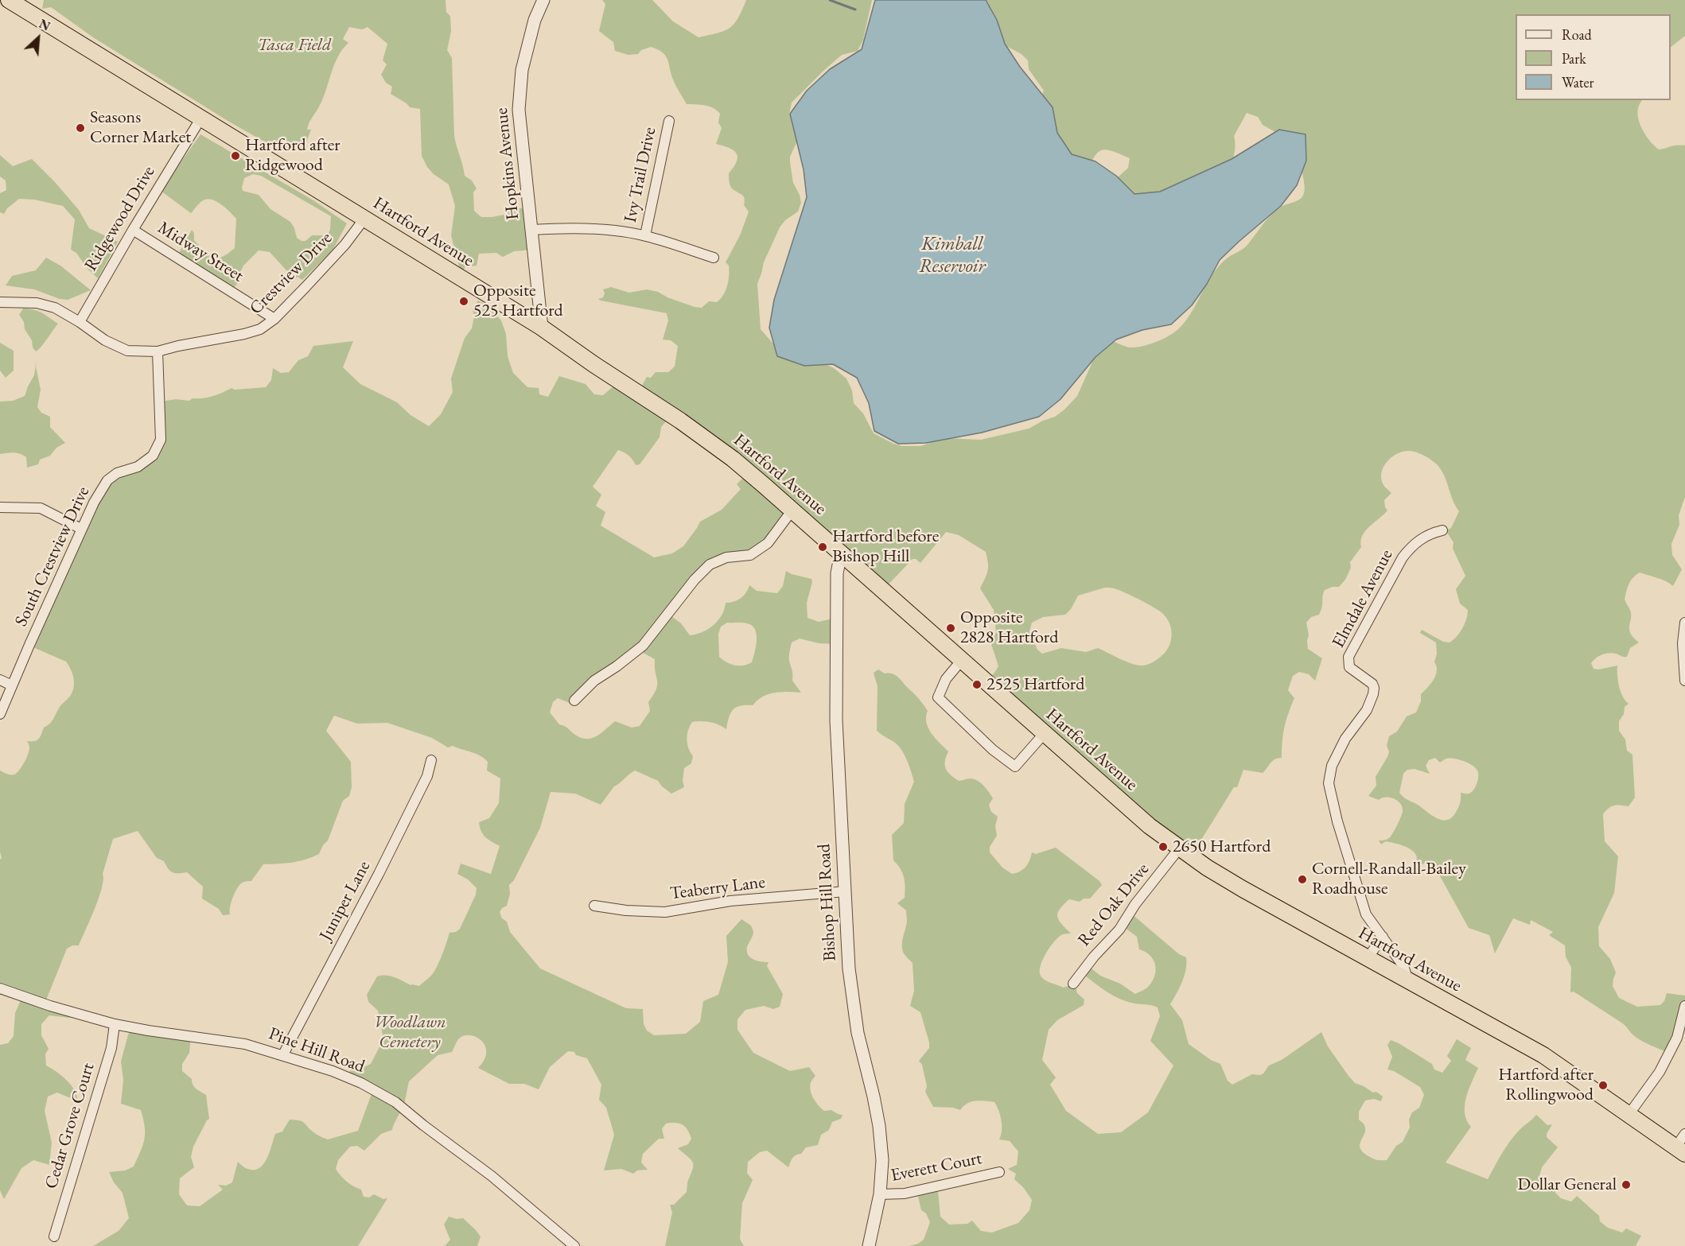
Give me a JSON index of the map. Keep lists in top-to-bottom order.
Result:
{
  "streets": {
    "highway": ["Hartford Avenue"],
    "street": [
      "Hopkins Avenue",
      "Ivy Trail Drive",
      "Ridgewood Drive",
      "Midway Street",
      "Crestview Drive",
      "South Crestview Drive",
      "Elmdale Avenue",
      "Teaberry Lane",
      "Juniper Lane",
      "Bishop Hill Road",
      "Red Oak Drive",
      "Pine Hill Road",
      "Cedar Grove Court",
      "Everett Court"
    ]
  },
  "crossings": [
    ["Hopkins Avenue", "Hartford Avenue"],
    ["Ridgewood Drive", "Hartford Avenue"],
    ["Ridgewood Drive", "Midway Street"],
    ["Ridgewood Drive", "Crestview Drive"],
    ["Hartford Avenue", "Crestview Drive"],
    ["Hartford Avenue", "Bishop Hill Road"],
    ["Hartford Avenue", "Red Oak Drive"],
    ["Midway Street", "Crestview Drive"],
    ["Crestview Drive", "South Crestview Drive"],
    ["Teaberry Lane", "Bishop Hill Road"],
    ["Juniper Lane", "Pine Hill Road"],
    ["Bishop Hill Road", "Everett Court"],
    ["Pine Hill Road", "Cedar Grove Court"]
  ],
  "water": ["Kimball Reservoir"],
  "parks": ["Tasca Field", "Woodlawn Cemetery"],
  "places": [
    "Seasons Corner Market",
    "Hartford after Ridgewood",
    "Opposite 525 Hartford",
    "Hartford before Bishop Hill",
    "Opposite 2828 Hartford",
    "2525 Hartford",
    "2650 Hartford",
    "Cornell-Randall-Bailey Roadhouse",
    "Hartford after Rollingwood",
    "Dollar General"
  ],
  "legend": ["Road", "Park", "Water"],
  "north": "top right"
}
